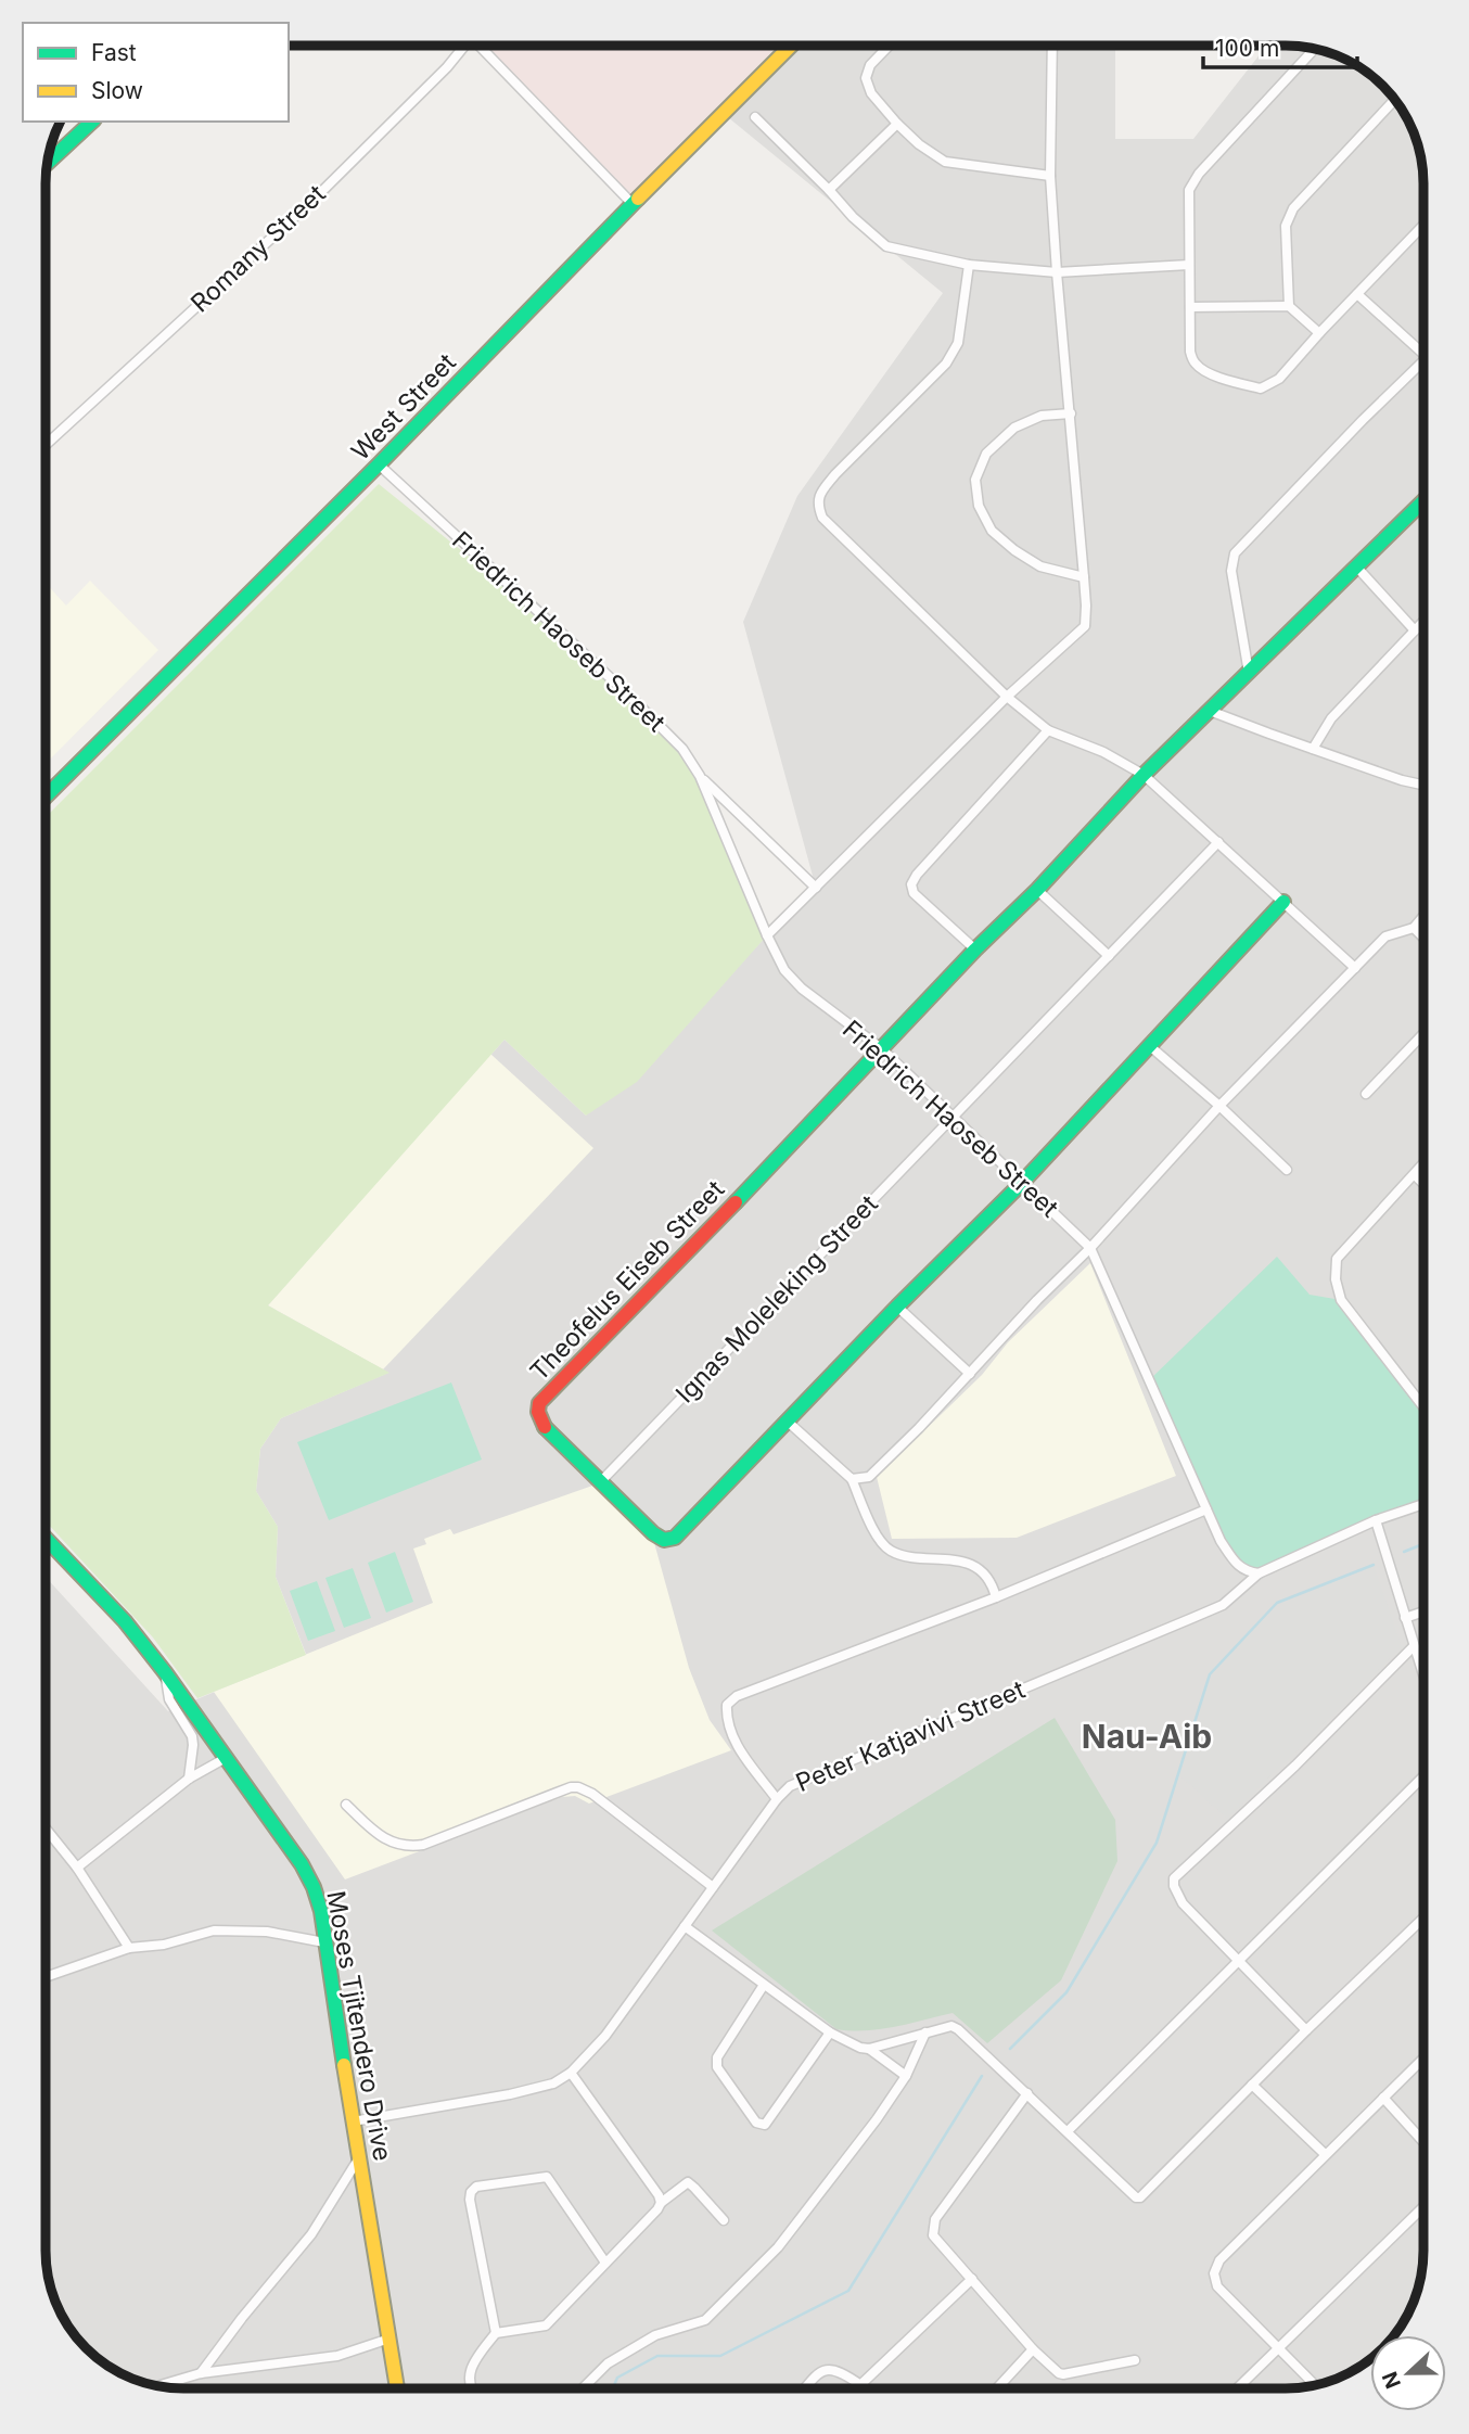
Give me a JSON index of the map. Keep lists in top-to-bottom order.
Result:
{
  "streets": {
    "main road": ["West Street", "Theofelus Eiseb Street", "Moses Tjitendero Drive"],
    "street": [
      "Romany Street",
      "Friedrich Haoseb Street",
      "Ignas Moleleking Street",
      "Peter Katjavivi Street"
    ]
  },
  "crossings": [
    ["West Street", "Friedrich Haoseb Street"],
    ["Friedrich Haoseb Street", "Theofelus Eiseb Street"],
    ["Friedrich Haoseb Street", "Ignas Moleleking Street"],
    ["Friedrich Haoseb Street", "Peter Katjavivi Street"],
    ["Theofelus Eiseb Street", "Ignas Moleleking Street"],
    ["Peter Katjavivi Street", "Moses Tjitendero Drive"]
  ],
  "districts": ["Nau-Aib"],
  "legend": ["Fast", "Slow"],
  "scale_bar": "100 m",
  "north": "left"
}
